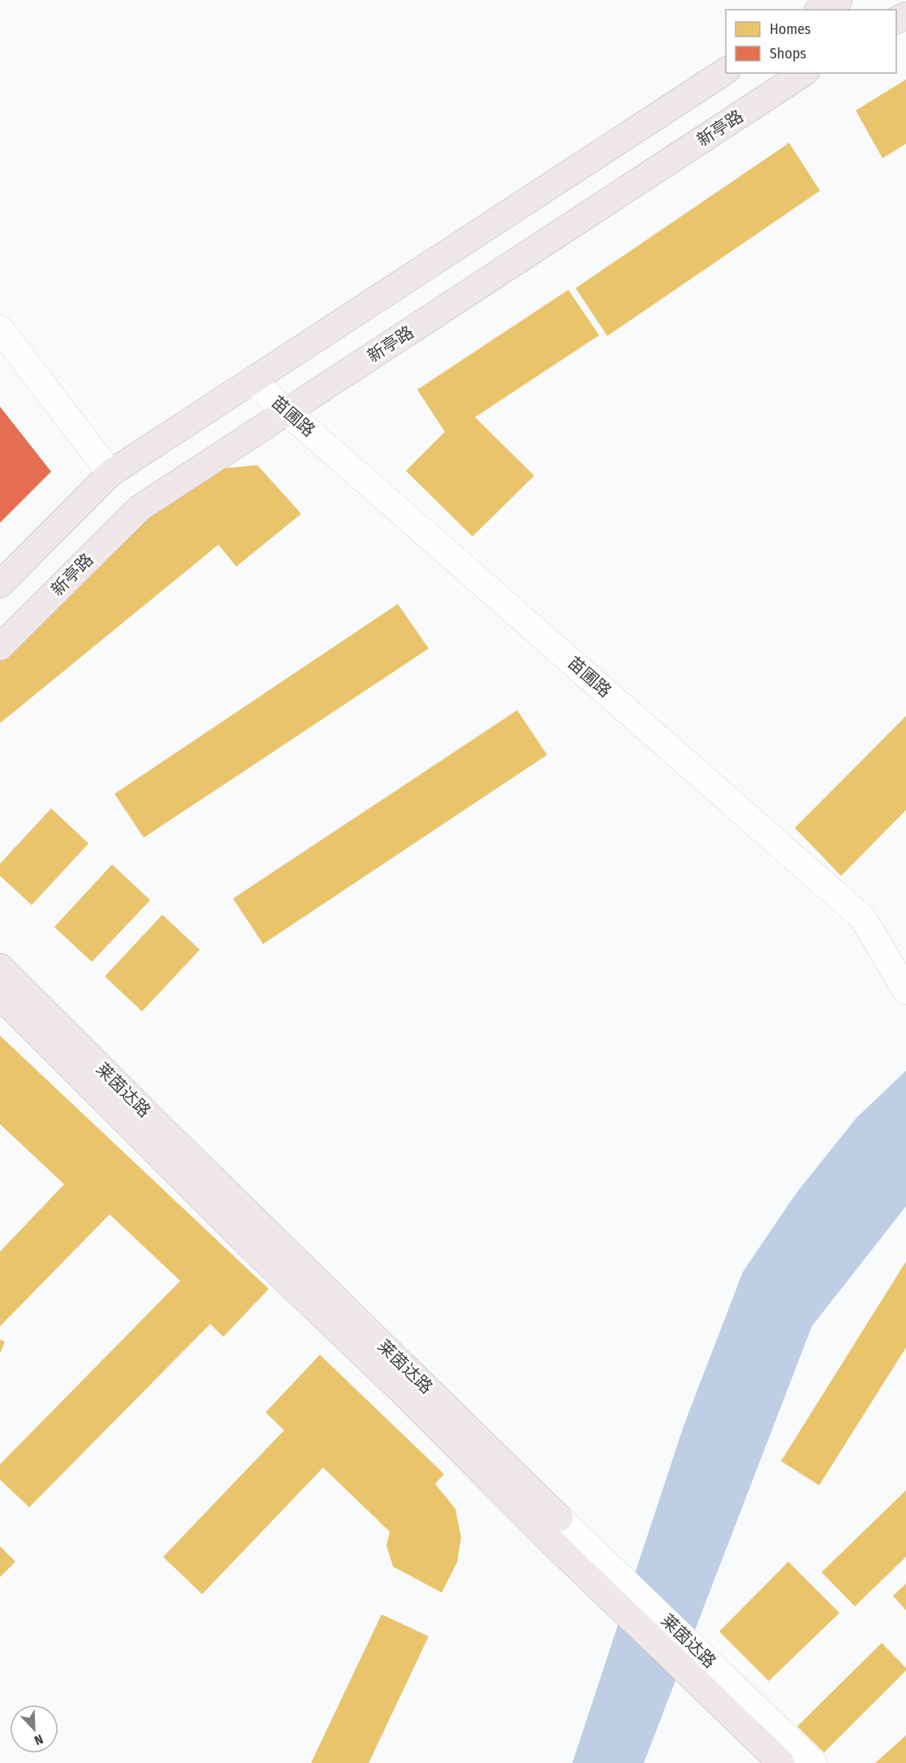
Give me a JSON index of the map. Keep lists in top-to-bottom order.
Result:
{
  "streets": {
    "main road": ["新亭路", "莱茵达路"],
    "street": ["苗圃路"]
  },
  "crossings": [
    ["新亭路", "苗圃路"]
  ],
  "legend": ["Homes", "Shops"],
  "north": "bottom right"
}
